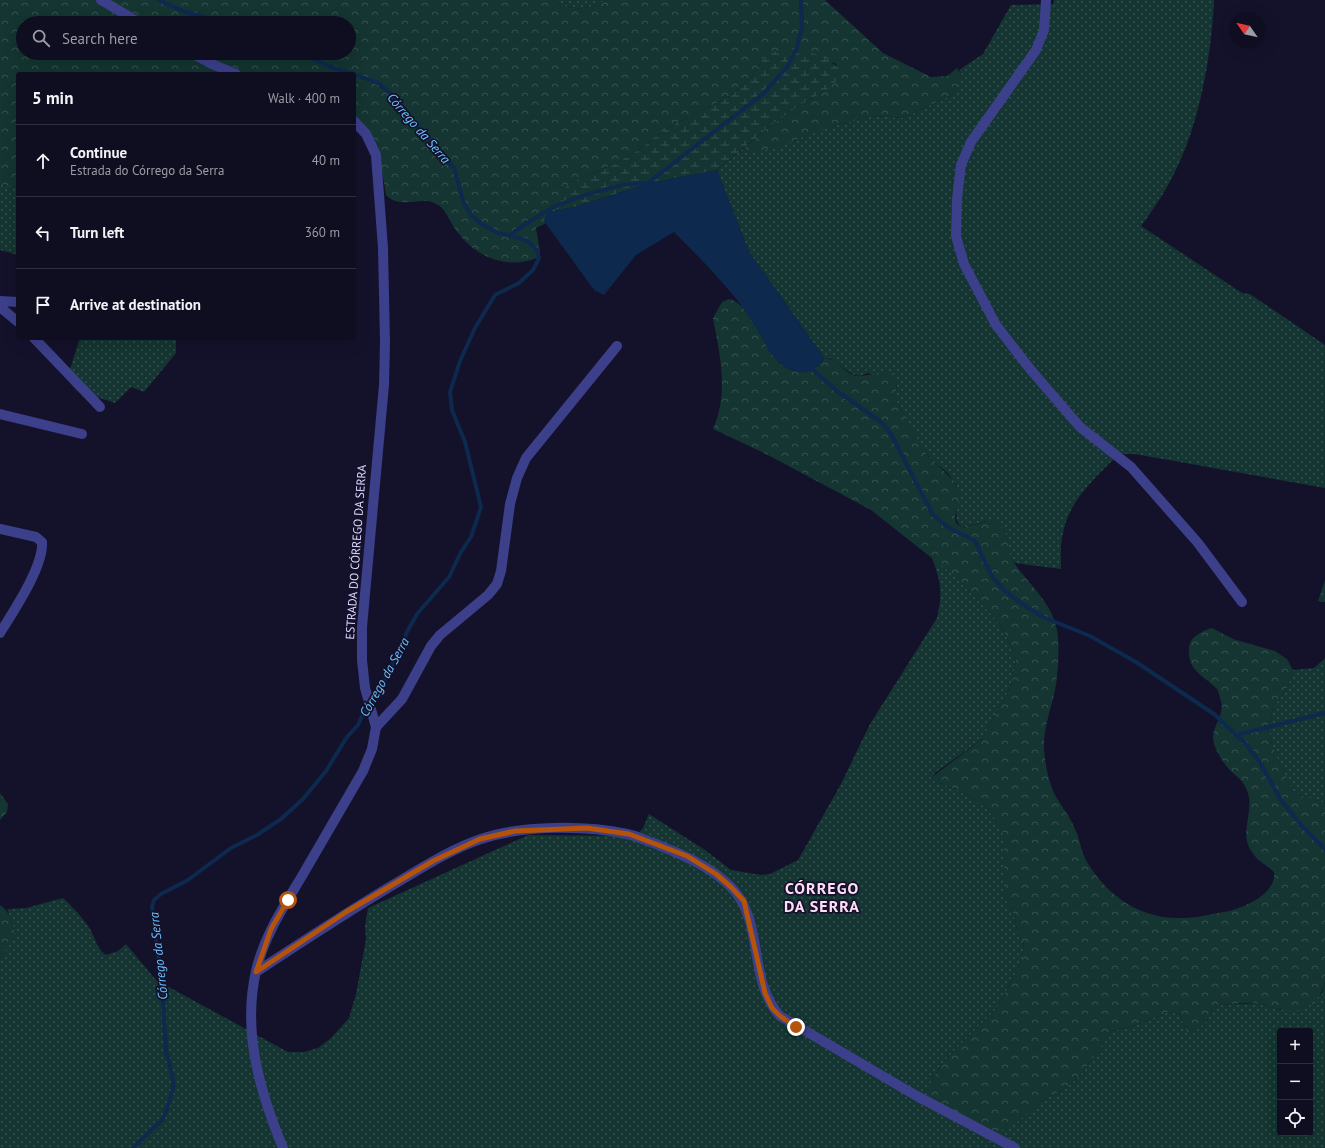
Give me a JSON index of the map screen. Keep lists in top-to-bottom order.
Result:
{
  "streets": {
    "street": ["ESTRADA DO CÓRREGO DA SERRA"]
  },
  "districts": ["CÓRREGO DA SERRA"],
  "water": ["Córrego da Serra"],
  "north": "top left",
  "page": {
    "search": "Search here",
    "heading": ["5 min", "Walk · 400 m"],
    "list": [
      ["Continue", "Estrada do Córrego da Serra", "40 m"],
      ["Turn left", "360 m"],
      "Arrive at destination"
    ],
    "map_buttons": ["+", "−"]
  }
}
